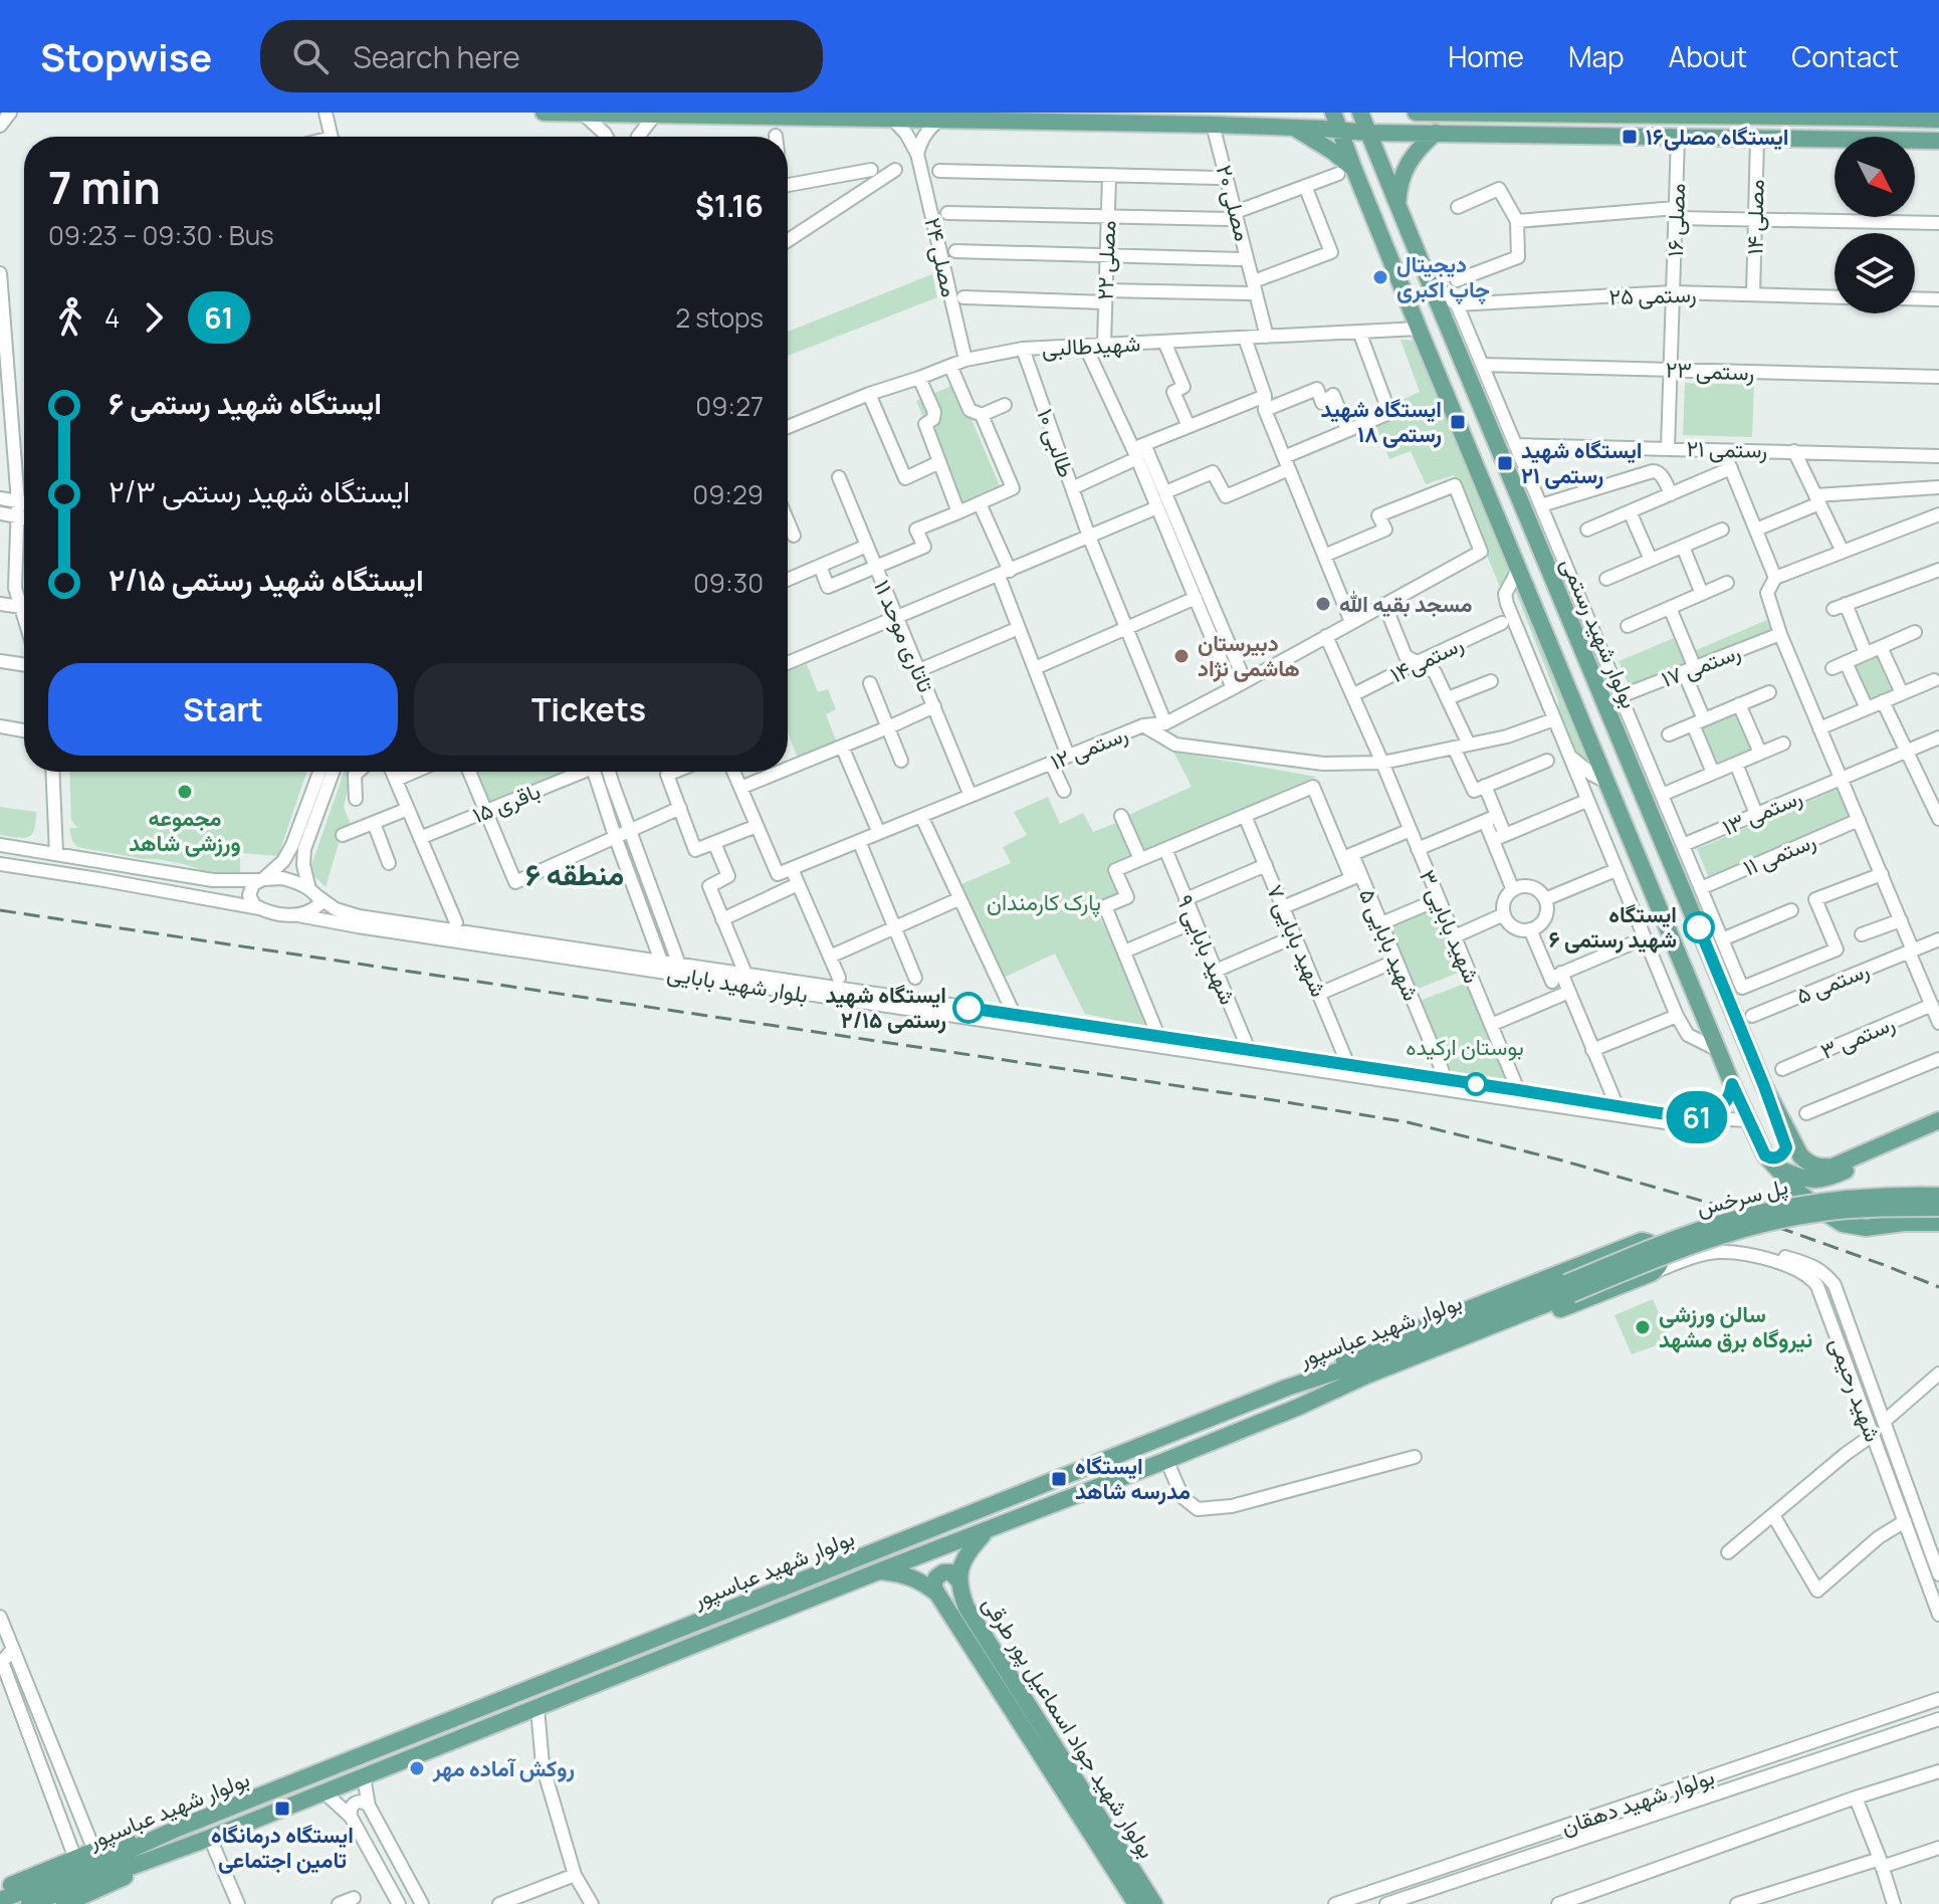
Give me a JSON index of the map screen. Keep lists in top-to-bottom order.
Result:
{
  "streets": {
    "main road": [
      "بولوار شهید رستمی",
      "پل سرخس",
      "بولوار شهید عباسپور",
      "بولوار شهید جواد اسماعیل پور طرقی"
    ],
    "street": [
      "مصلی ۲۰",
      "مصلی ۱۴",
      "مصلی ۱۶",
      "مصلی ۲۴",
      "مصلی ۲۲",
      "رستمی ۲۵",
      "شهیدطالبی",
      "رستمی ۲۳",
      "طالبی ۱۰",
      "رستمی ۲۱",
      "تاتاری موحد ۱۱",
      "رستمی۱۴",
      "رستمی ۱۷",
      "رستمی ۱۲",
      "باقری ۱۵",
      "رستمی ۱۳",
      "رستمی ۱۱",
      "شهید بابایی ۳",
      "شهید بابایی ۷",
      "شهید بابایی ۵",
      "شهید بابایی ۹",
      "رستمی ۵",
      "بلوار شهید بابایی",
      "رستمی ۳",
      "شهید رحیمی",
      "بولوار شهید دهقان"
    ]
  },
  "crossings": [
    ["مصلی ۲۰", "شهیدطالبی"],
    ["مصلی ۱۴", "رستمی ۲۵"],
    ["مصلی ۱۶", "رستمی ۲۵"],
    ["مصلی ۱۶", "رستمی ۲۳"],
    ["مصلی ۱۶", "رستمی ۲۱"],
    ["مصلی ۲۴", "شهیدطالبی"],
    ["مصلی ۲۲", "شهیدطالبی"],
    ["شهیدطالبی", "طالبی ۱۰"],
    ["تاتاری موحد ۱۱", "رستمی ۱۲"],
    ["رستمی۱۴", "شهید بابایی ۳"],
    ["رستمی ۱۲", "شهید بابایی ۳"],
    ["شهید بابایی ۳", "بلوار شهید بابایی"],
    ["شهید بابایی ۷", "شهید بابایی ۵"],
    ["شهید بابایی ۷", "بلوار شهید بابایی"],
    ["شهید بابایی ۵", "بلوار شهید بابایی"],
    ["شهید بابایی ۹", "بلوار شهید بابایی"],
    ["پل سرخس", "بولوار شهید عباسپور"],
    ["بولوار شهید عباسپور", "بولوار شهید جواد اسماعیل پور طرقی"]
  ],
  "districts": ["منطقه ۶"],
  "parks": ["پارک کارمندان", "بوستان ارکیده"],
  "places": {
    "transit": [
      "ایستگاه مصلی۱۶",
      "ایستگاه شهید رستمی ۱۸",
      "ایستگاه شهید رستمی ۲۱",
      "ایستگاه مدرسه شاهد",
      "ایستگاه درمانگاه تامین اجتماعی"
    ],
    "other": [
      "دیجیتال چاپ اکبری",
      "مسجد بقیه الله",
      "دبیرستان هاشمی نژاد",
      "مجموعه ورزشی شاهد",
      "ایستگاه شهید رستمی ۶",
      "ایستگاه شهید رستمی ۲/۱۵",
      "سالن ورزشی نیروگاه برق مشهد",
      "روکش آماده مهر"
    ]
  },
  "lines": ["bus line 61"],
  "north": "bottom right",
  "page": {
    "header": "Stopwise",
    "search": "Search here",
    "nav": [
      "Home",
      "Map",
      "About",
      "Contact"
    ],
    "on_map": "61",
    "heading": ["7 min", "09:23 – 09:30 · Bus", "$1.16"],
    "legs": ["4", "61", "2 stops"],
    "list": [
      {
        "name": "ایستگاه شهید رستمی ۶",
        "value": "09:27"
      },
      {
        "name": "ایستگاه شهید رستمی ۲/۳",
        "value": "09:29"
      },
      {
        "name": "ایستگاه شهید رستمی ۲/۱۵",
        "value": "09:30"
      }
    ],
    "buttons": ["Start", "Tickets"]
  }
}
